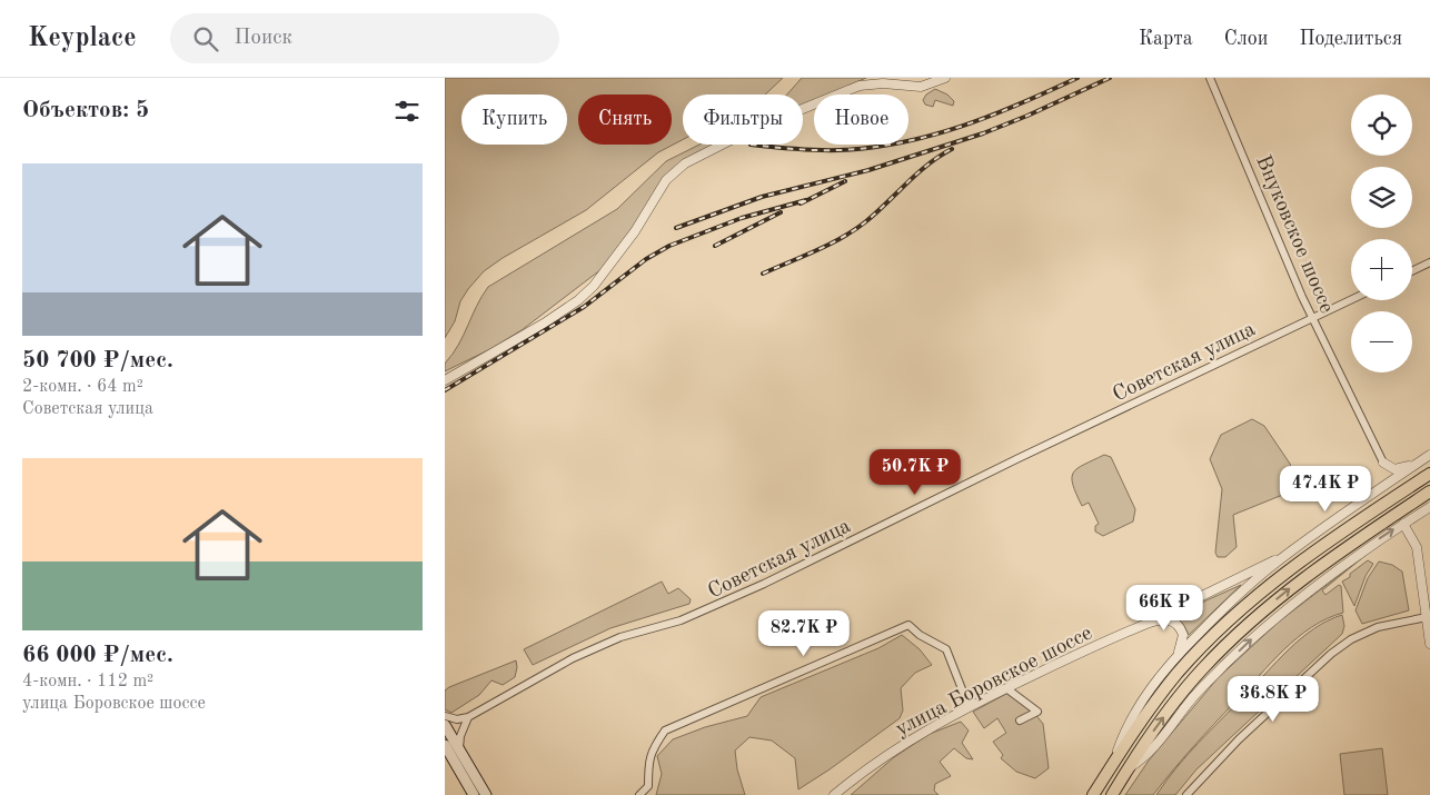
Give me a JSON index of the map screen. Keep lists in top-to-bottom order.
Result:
{
  "streets": {
    "street": ["Внуковское шоссе", "Советская улица", "улица Боровское шоссе"]
  },
  "crossings": [
    ["Внуковское шоссе", "Советская улица"]
  ],
  "page": {
    "header": "Keyplace",
    "search": "Поиск",
    "nav": ["Карта", "Слои", "Поделиться"],
    "heading": "Объектов: 5",
    "map_buttons": ["+", "−"],
    "chip": [
      "Купить",
      "Снять",
      "Фильтры",
      "Новое"
    ],
    "list": [
      {
        "name": "50 700 ₽/мес.",
        "note": "2-комн. · 64 m² · Советская улица"
      },
      {
        "name": "66 000 ₽/мес.",
        "note": "4-комн. · 112 m² · улица Боровское шоссе"
      }
    ],
    "price": [
      "50.7K ₽",
      "47.4K ₽",
      "66K ₽",
      "82.7K ₽",
      "36.8K ₽"
    ]
  }
}
